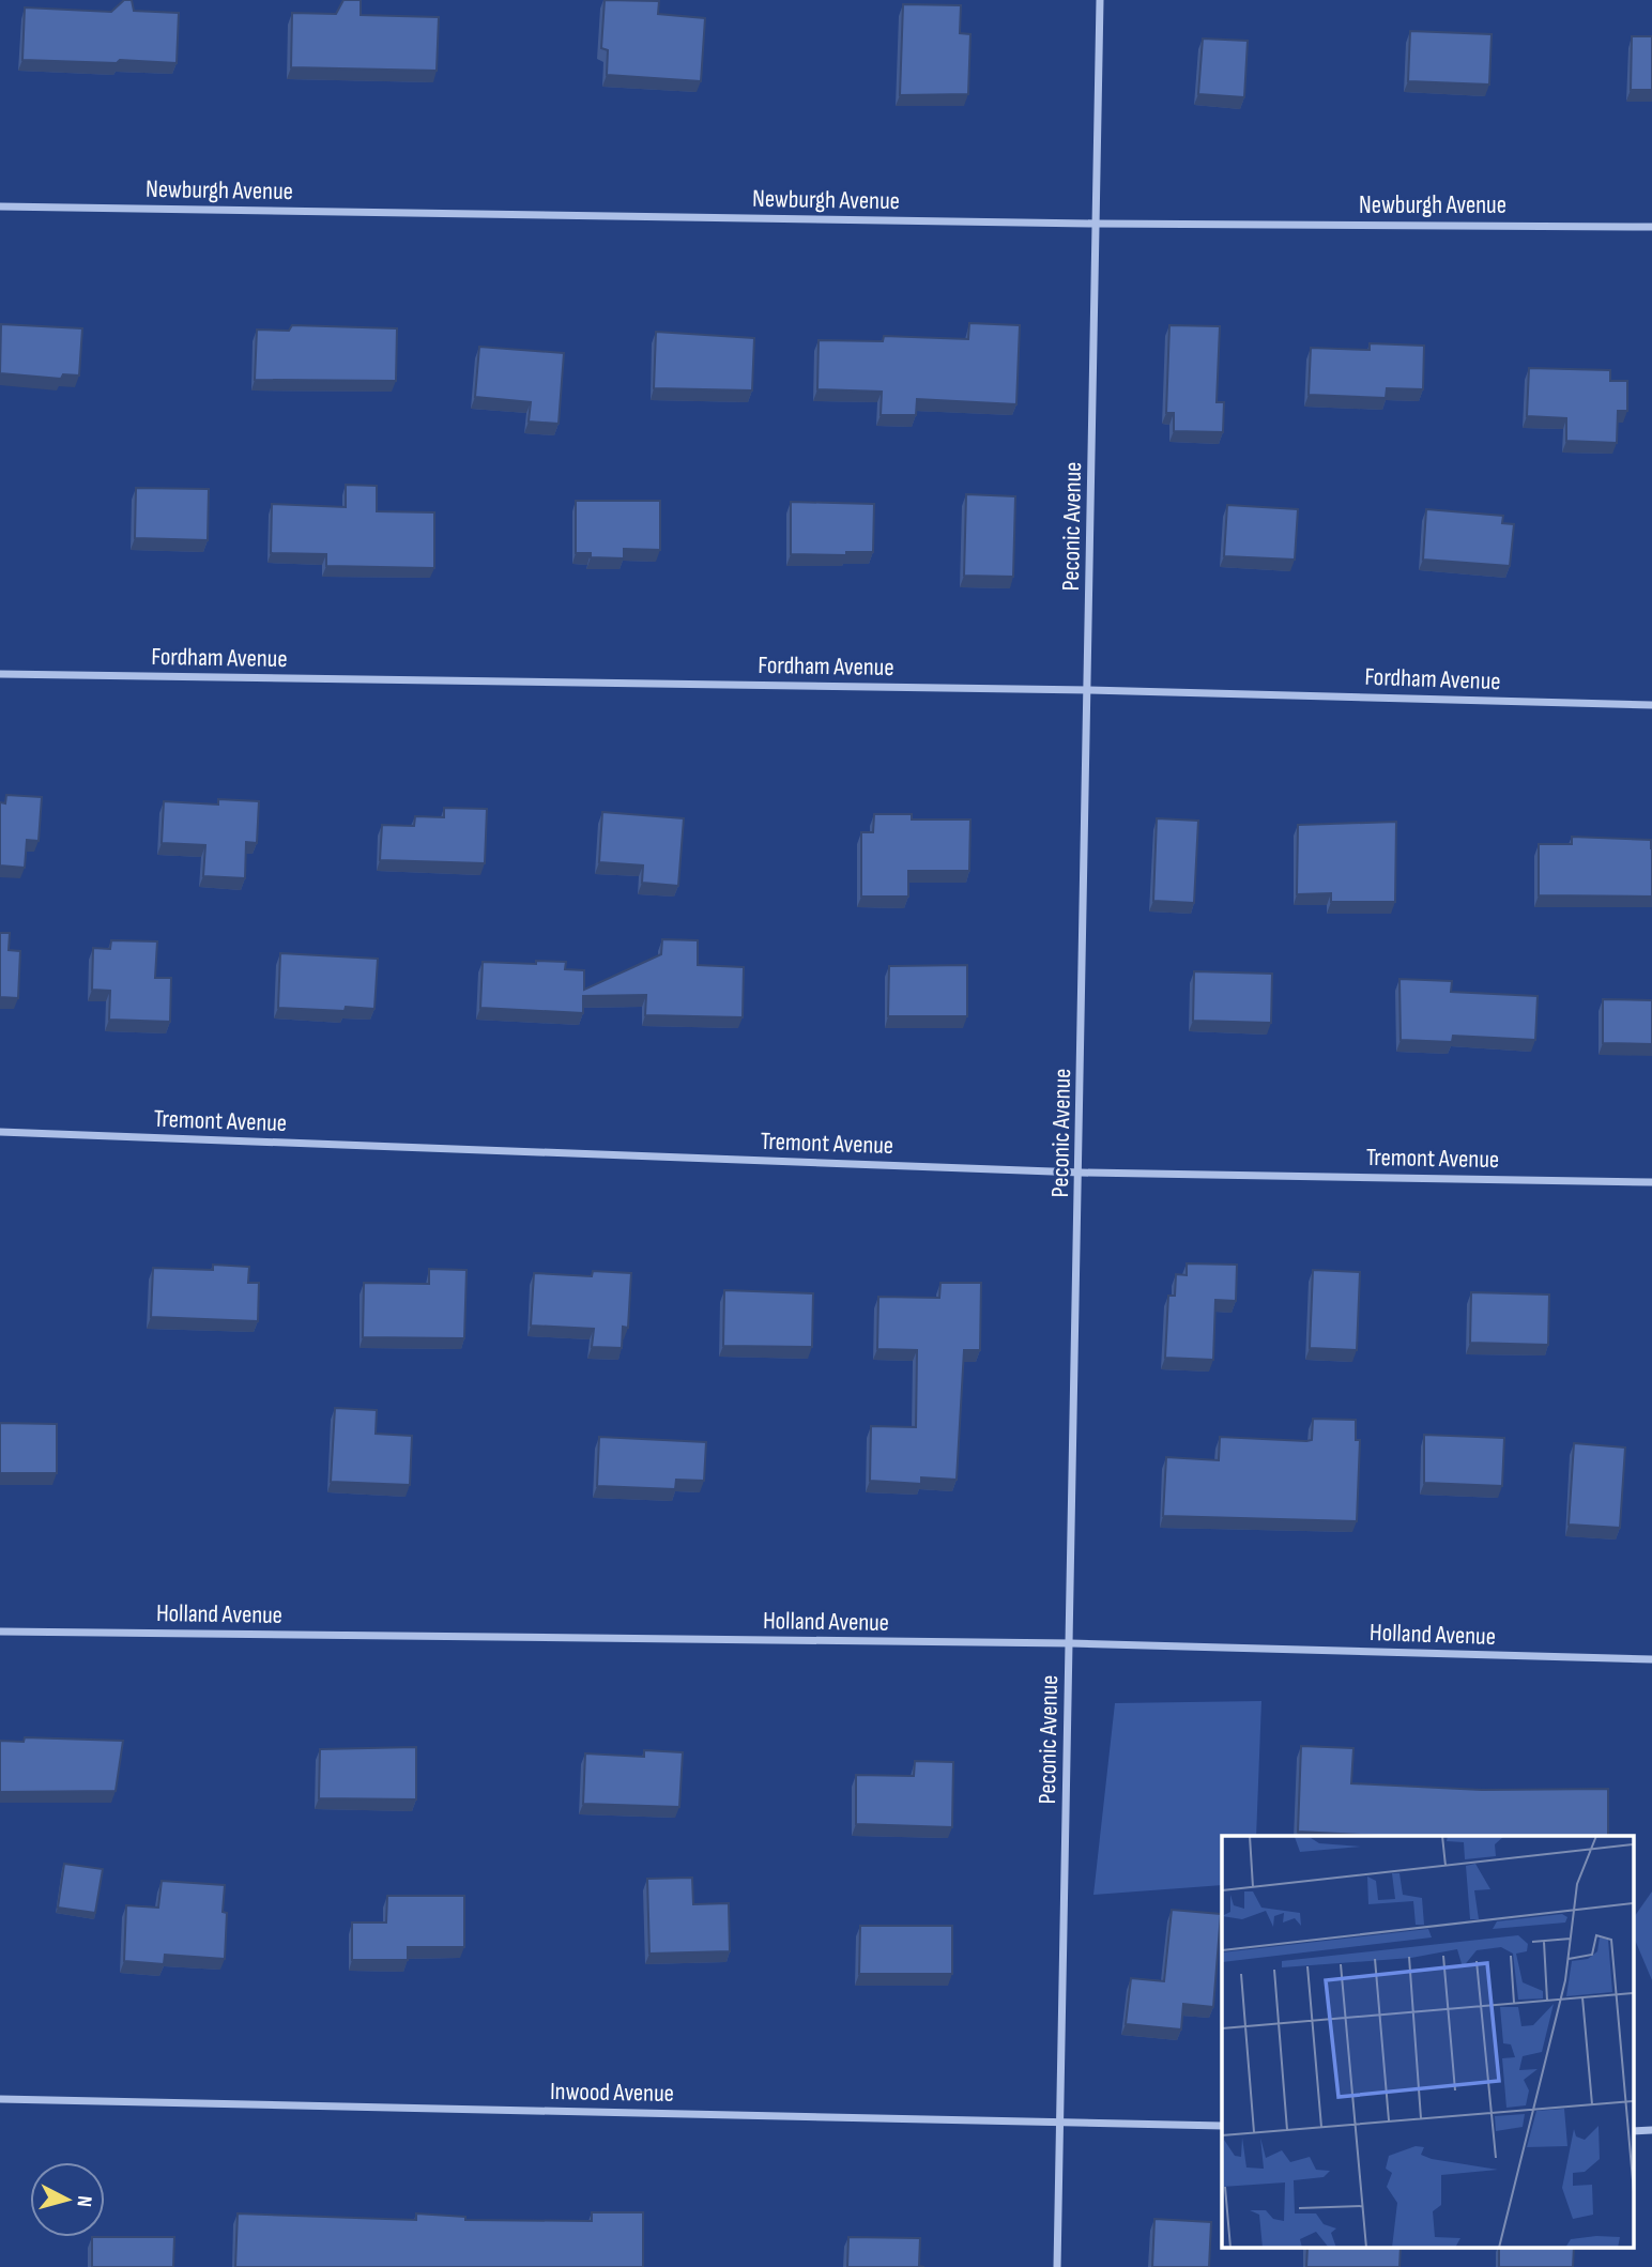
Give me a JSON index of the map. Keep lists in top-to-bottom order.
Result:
{
  "streets": {
    "street": [
      "Newburgh Avenue",
      "Peconic Avenue",
      "Fordham Avenue",
      "Tremont Avenue",
      "Holland Avenue",
      "Inwood Avenue"
    ]
  },
  "crossings": [
    ["Newburgh Avenue", "Peconic Avenue"],
    ["Peconic Avenue", "Fordham Avenue"],
    ["Peconic Avenue", "Tremont Avenue"],
    ["Peconic Avenue", "Holland Avenue"],
    ["Peconic Avenue", "Inwood Avenue"]
  ],
  "north": "right"
}
